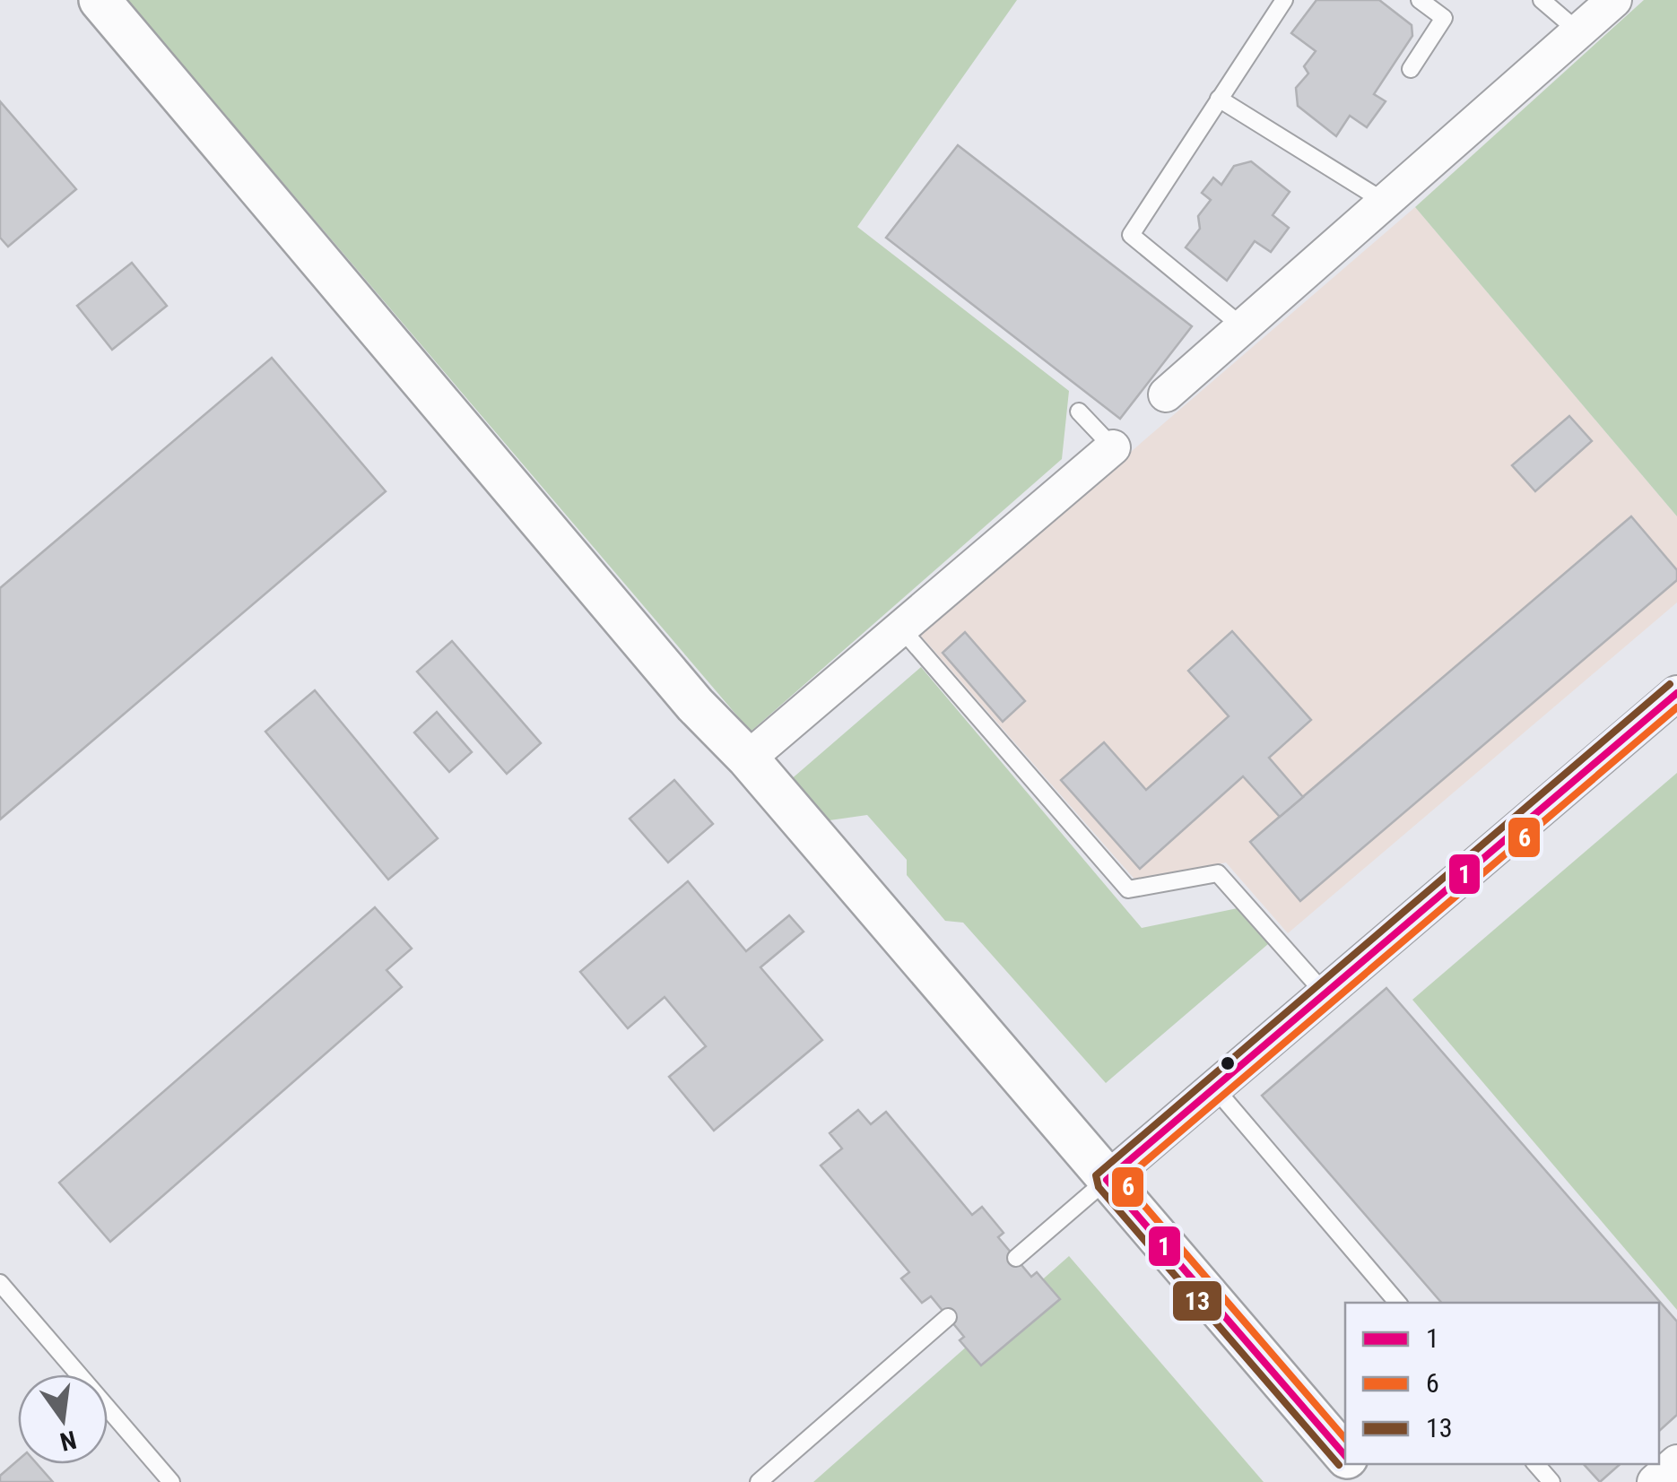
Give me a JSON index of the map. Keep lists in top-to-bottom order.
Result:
{
  "lines": ["transit line 13", "transit line 1", "transit line 6"],
  "legend": ["1", "6", "13"],
  "north": "bottom"
}
